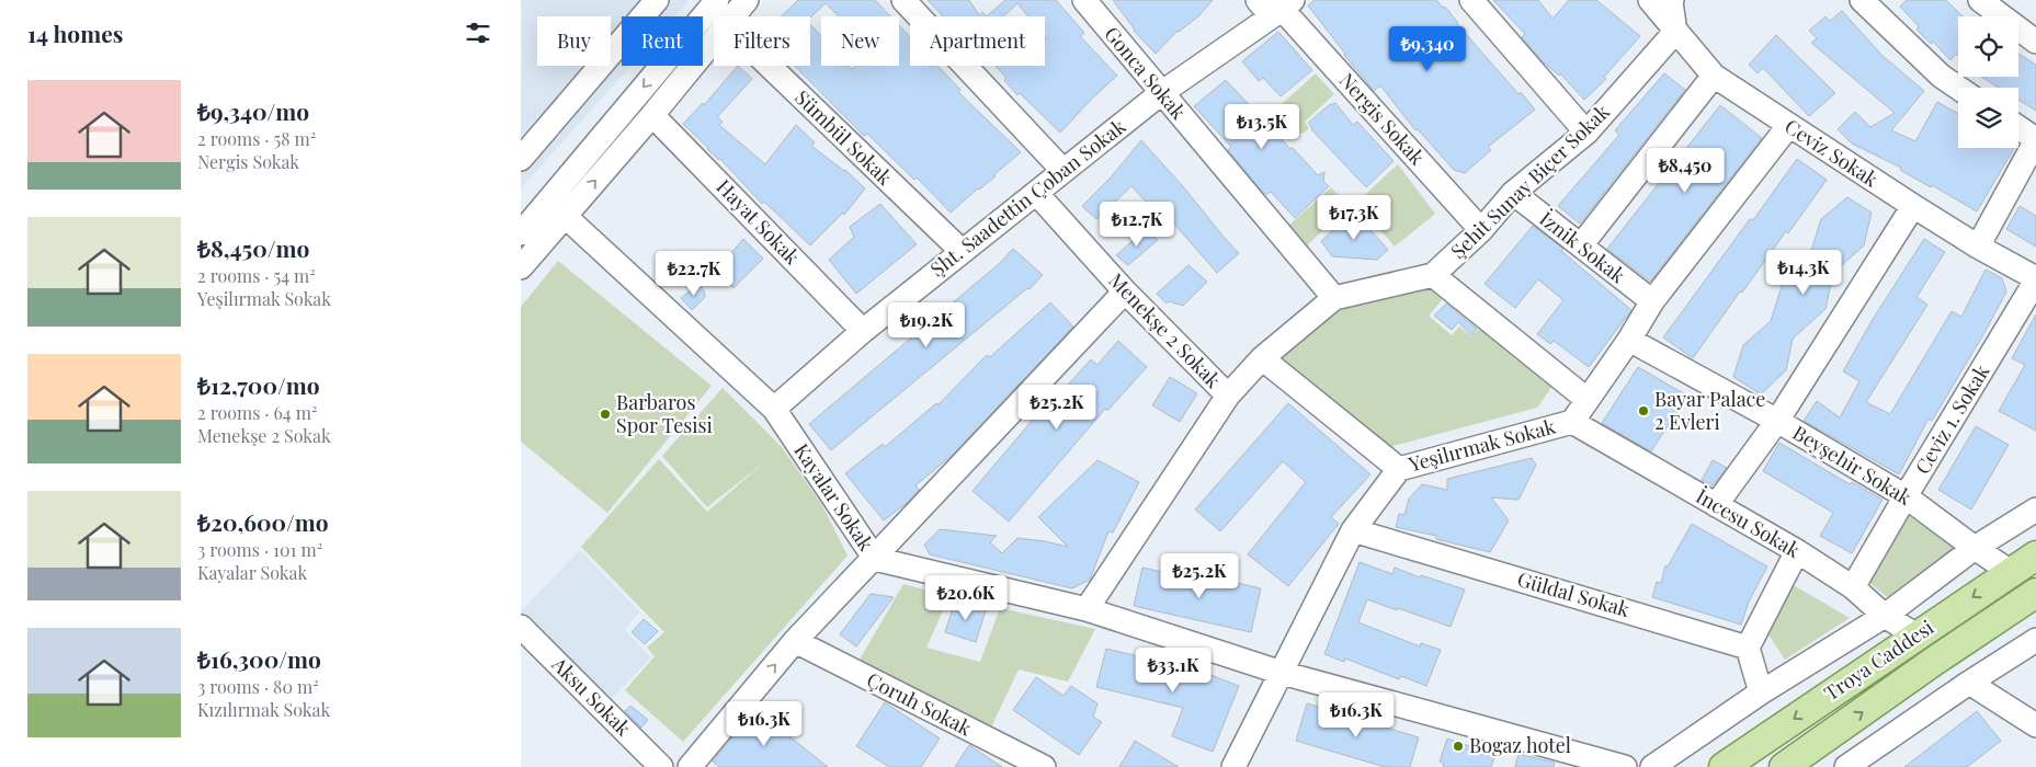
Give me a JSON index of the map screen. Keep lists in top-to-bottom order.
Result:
{
  "streets": {
    "main road": ["Troya Caddesi"],
    "street": [
      "Gonca Sokak",
      "Nergis Sokak",
      "Sümbül Sokak",
      "Ceviz Sokak",
      "Şehit Sunay Biçer Sokak",
      "Şht. Saadettin Çoban Sokak",
      "Hayat Sokak",
      "İznik Sokak",
      "Menekşe 2 Sokak",
      "Ceviz 1. Sokak",
      "Yeşilırmak Sokak",
      "Beyşehir Sokak",
      "Kayalar Sokak",
      "İncesu Sokak",
      "Güldal Sokak",
      "Aksu Sokak",
      "Çoruh Sokak"
    ]
  },
  "crossings": [
    ["Gonca Sokak", "Şehit Sunay Biçer Sokak"],
    ["Gonca Sokak", "Şht. Saadettin Çoban Sokak"],
    ["Nergis Sokak", "Şehit Sunay Biçer Sokak"],
    ["Nergis Sokak", "Şht. Saadettin Çoban Sokak"],
    ["Sümbül Sokak", "Şht. Saadettin Çoban Sokak"],
    ["Ceviz Sokak", "Şehit Sunay Biçer Sokak"],
    ["Ceviz Sokak", "Ceviz 1. Sokak"],
    ["Ceviz Sokak", "Yeşilırmak Sokak"],
    ["Şehit Sunay Biçer Sokak", "İznik Sokak"],
    ["Şehit Sunay Biçer Sokak", "Menekşe 2 Sokak"],
    ["Şehit Sunay Biçer Sokak", "Kayalar Sokak"],
    ["Şht. Saadettin Çoban Sokak", "Hayat Sokak"],
    ["Şht. Saadettin Çoban Sokak", "Menekşe 2 Sokak"],
    ["Şht. Saadettin Çoban Sokak", "Kayalar Sokak"],
    ["İznik Sokak", "Yeşilırmak Sokak"],
    ["Ceviz 1. Sokak", "Beyşehir Sokak"],
    ["Ceviz 1. Sokak", "İncesu Sokak"],
    ["Yeşilırmak Sokak", "Beyşehir Sokak"],
    ["Yeşilırmak Sokak", "Kayalar Sokak"],
    ["Yeşilırmak Sokak", "İncesu Sokak"],
    ["Yeşilırmak Sokak", "Güldal Sokak"],
    ["Beyşehir Sokak", "Troya Caddesi"],
    ["İncesu Sokak", "Troya Caddesi"]
  ],
  "places": ["Bayar Palace 2 Evleri", "Barbaros Spor Tesisi", "Bogaz hotel"],
  "page": {
    "heading": "14 homes",
    "chip": [
      "Buy",
      "Rent",
      "Filters",
      "New",
      "Apartment"
    ],
    "price": [
      "₺9,340",
      "₺13.5K",
      "₺8,450",
      "₺17.3K",
      "₺12.7K",
      "₺14.3K",
      "₺22.7K",
      "₺19.2K",
      "₺25.2K",
      "₺25.2K",
      "₺20.6K",
      "₺33.1K",
      "₺16.3K",
      "₺16.3K"
    ],
    "list": [
      {
        "name": "₺9,340/mo",
        "note": "2 rooms · 58 m² · Nergis Sokak"
      },
      {
        "name": "₺8,450/mo",
        "note": "2 rooms · 54 m² · Yeşilırmak Sokak"
      },
      {
        "name": "₺12,700/mo",
        "note": "2 rooms · 64 m² · Menekşe 2 Sokak"
      },
      {
        "name": "₺20,600/mo",
        "note": "3 rooms · 101 m² · Kayalar Sokak"
      },
      {
        "name": "₺16,300/mo",
        "note": "3 rooms · 80 m² · Kızılırmak Sokak"
      }
    ]
  }
}
